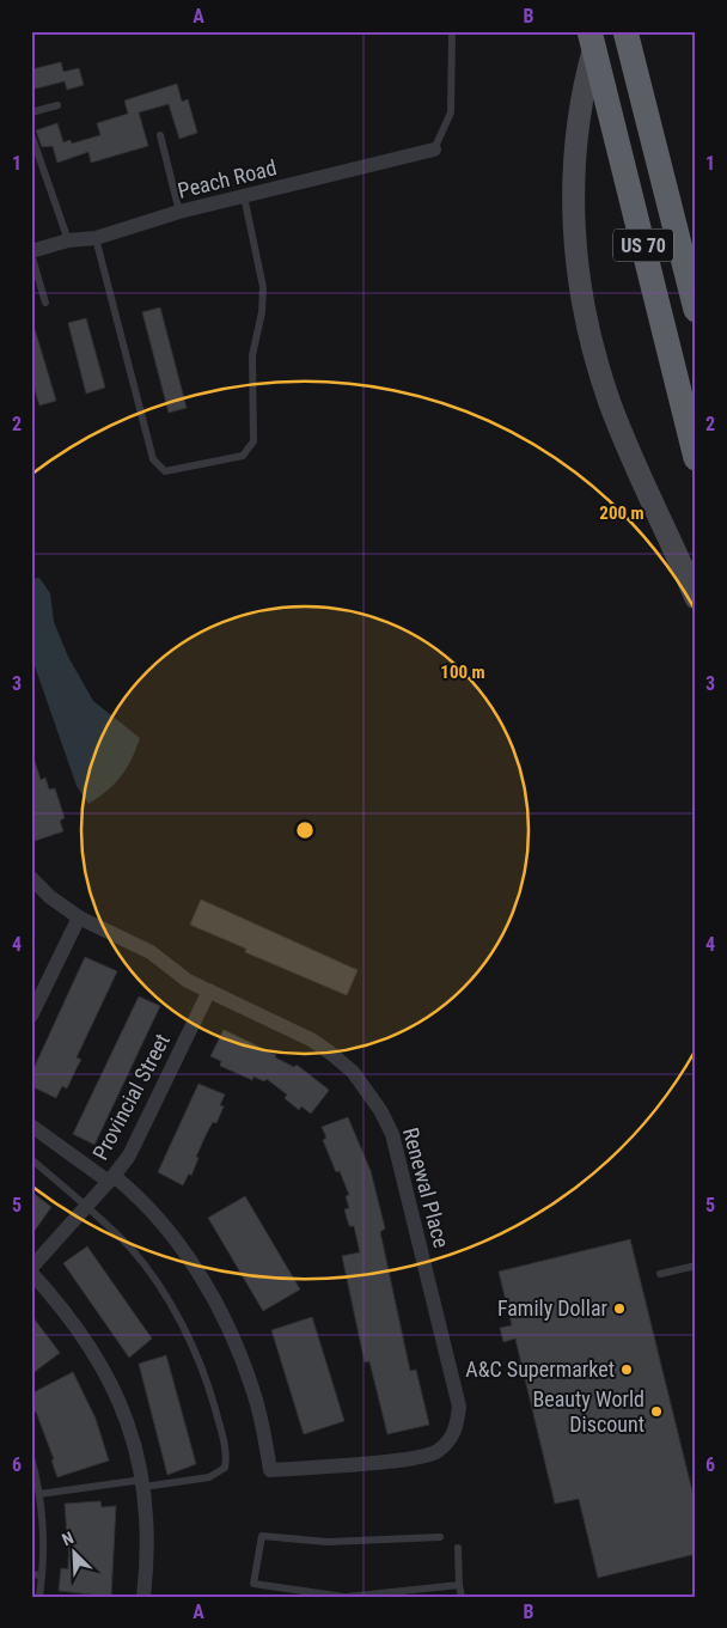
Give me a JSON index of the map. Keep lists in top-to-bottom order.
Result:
{
  "streets": {
    "highway": ["US 70"],
    "street": ["Peach Road", "Provincial Street", "Renewal Place"]
  },
  "crossings": [
    ["Provincial Street", "Renewal Place"]
  ],
  "places": ["Family Dollar", "A&C Supermarket", "Beauty World Discount"],
  "north": "top left",
  "grid": {
    "columns": ["A", "B"],
    "rows": [
      "1",
      "2",
      "3",
      "4",
      "5",
      "6"
    ]
  },
  "rings": ["200 m", "100 m"]
}
